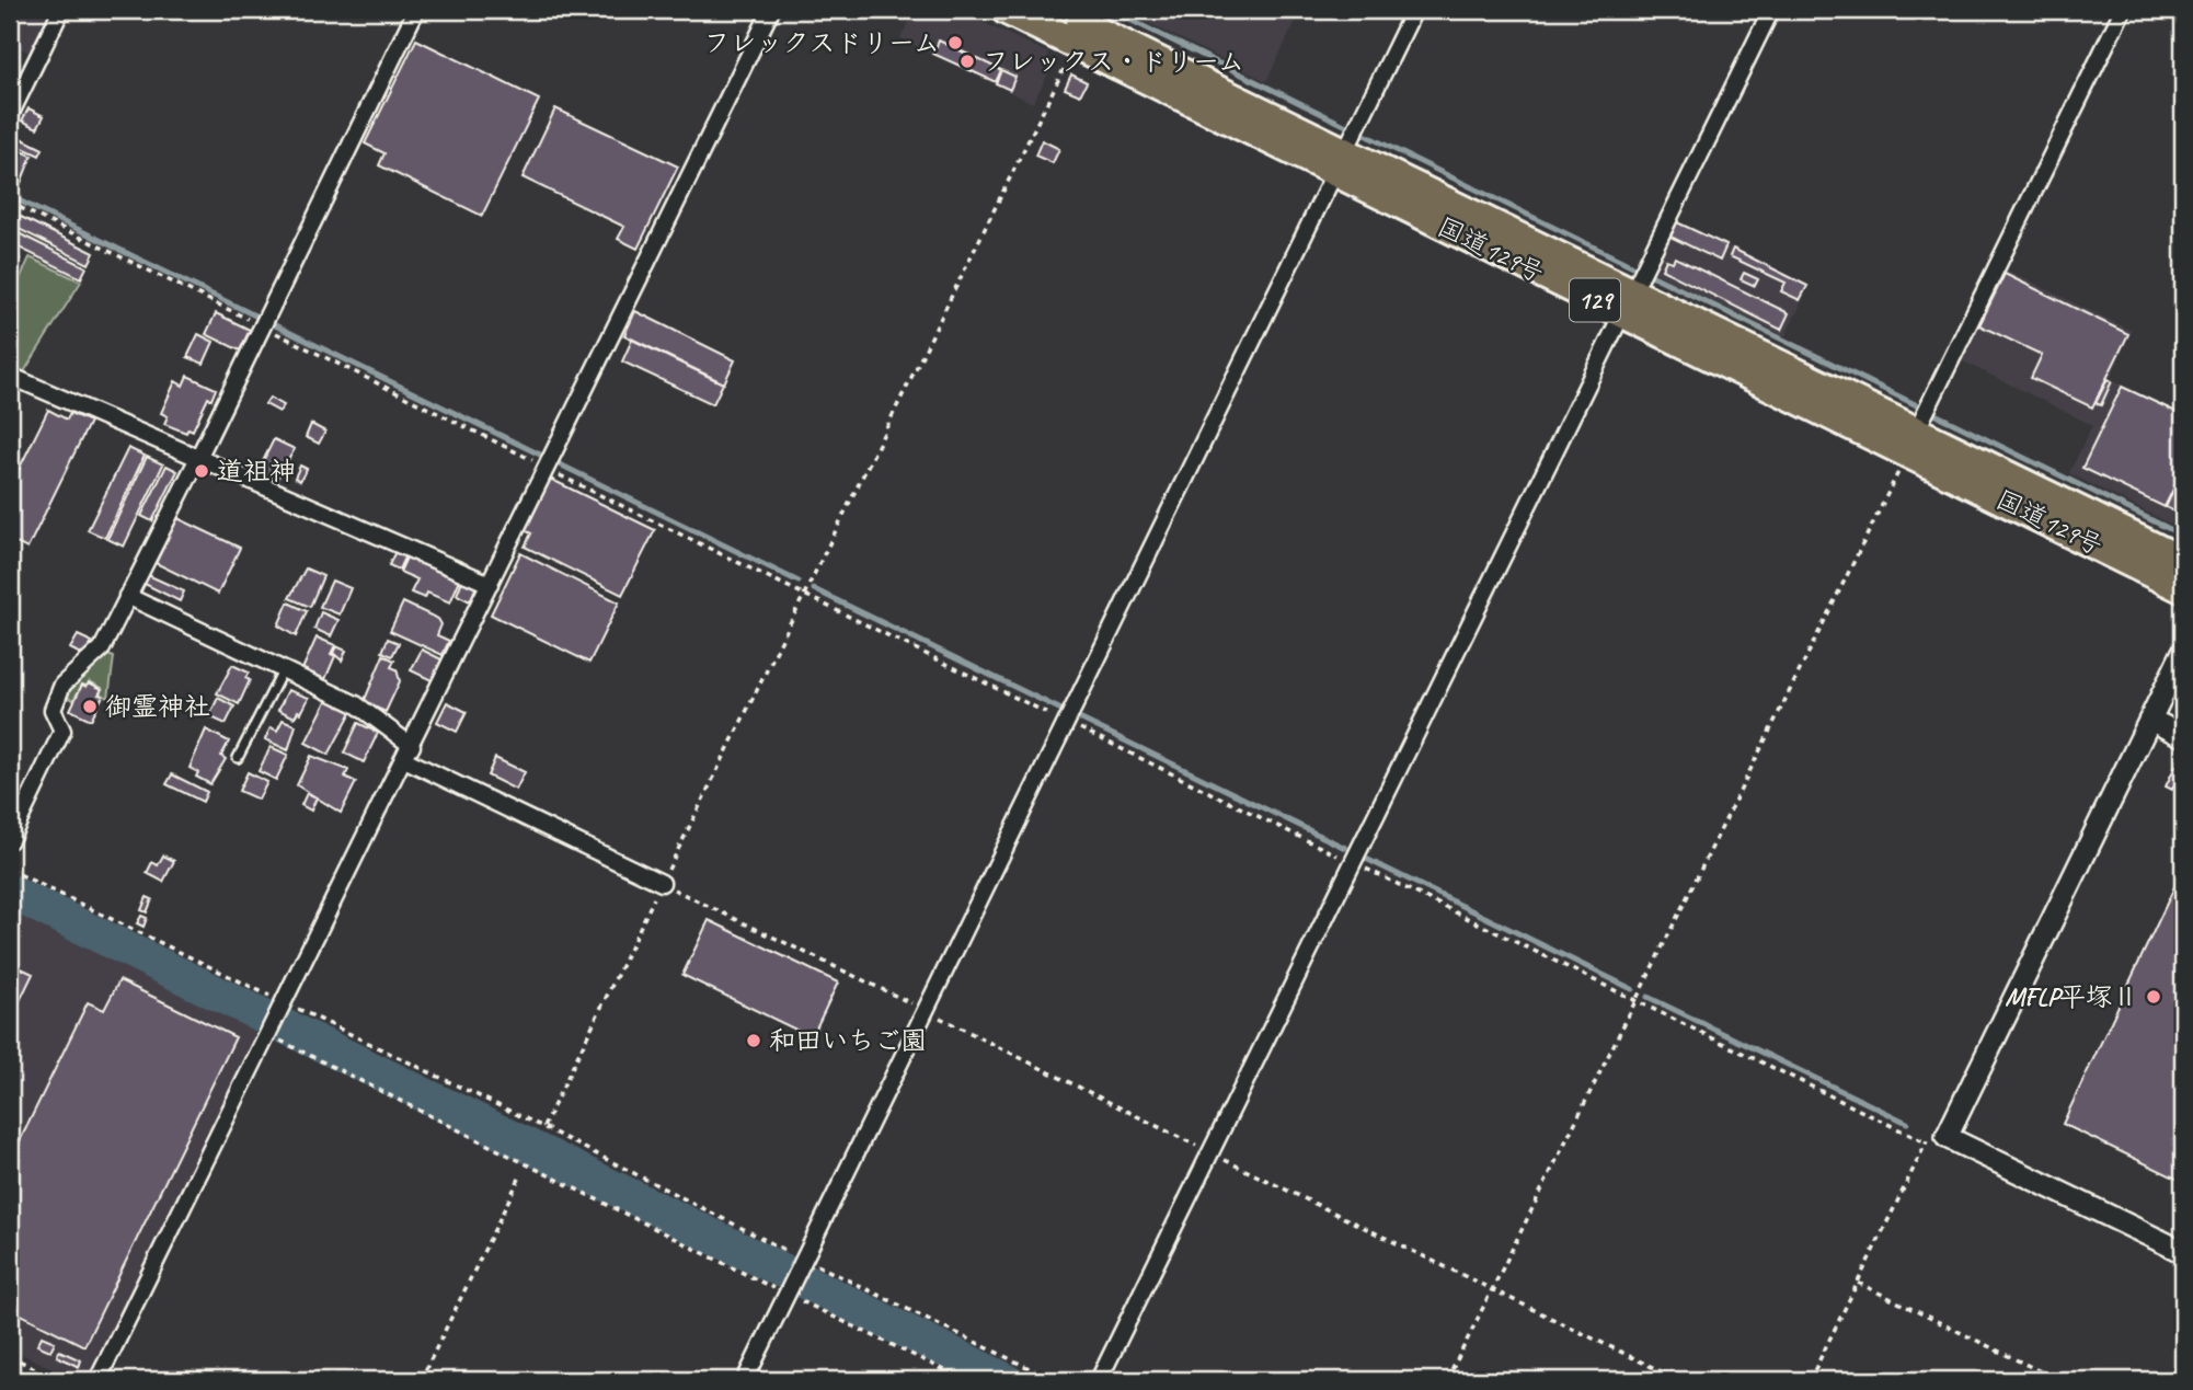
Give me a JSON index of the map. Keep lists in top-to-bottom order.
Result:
{
  "streets": {
    "highway": ["国道129号", "129"]
  },
  "places": [
    "フレックスドリーム",
    "フレックス・ドリーム",
    "道祖神",
    "御霊神社",
    "MFLP平塚Ⅱ",
    "和田いちご園"
  ]
}
